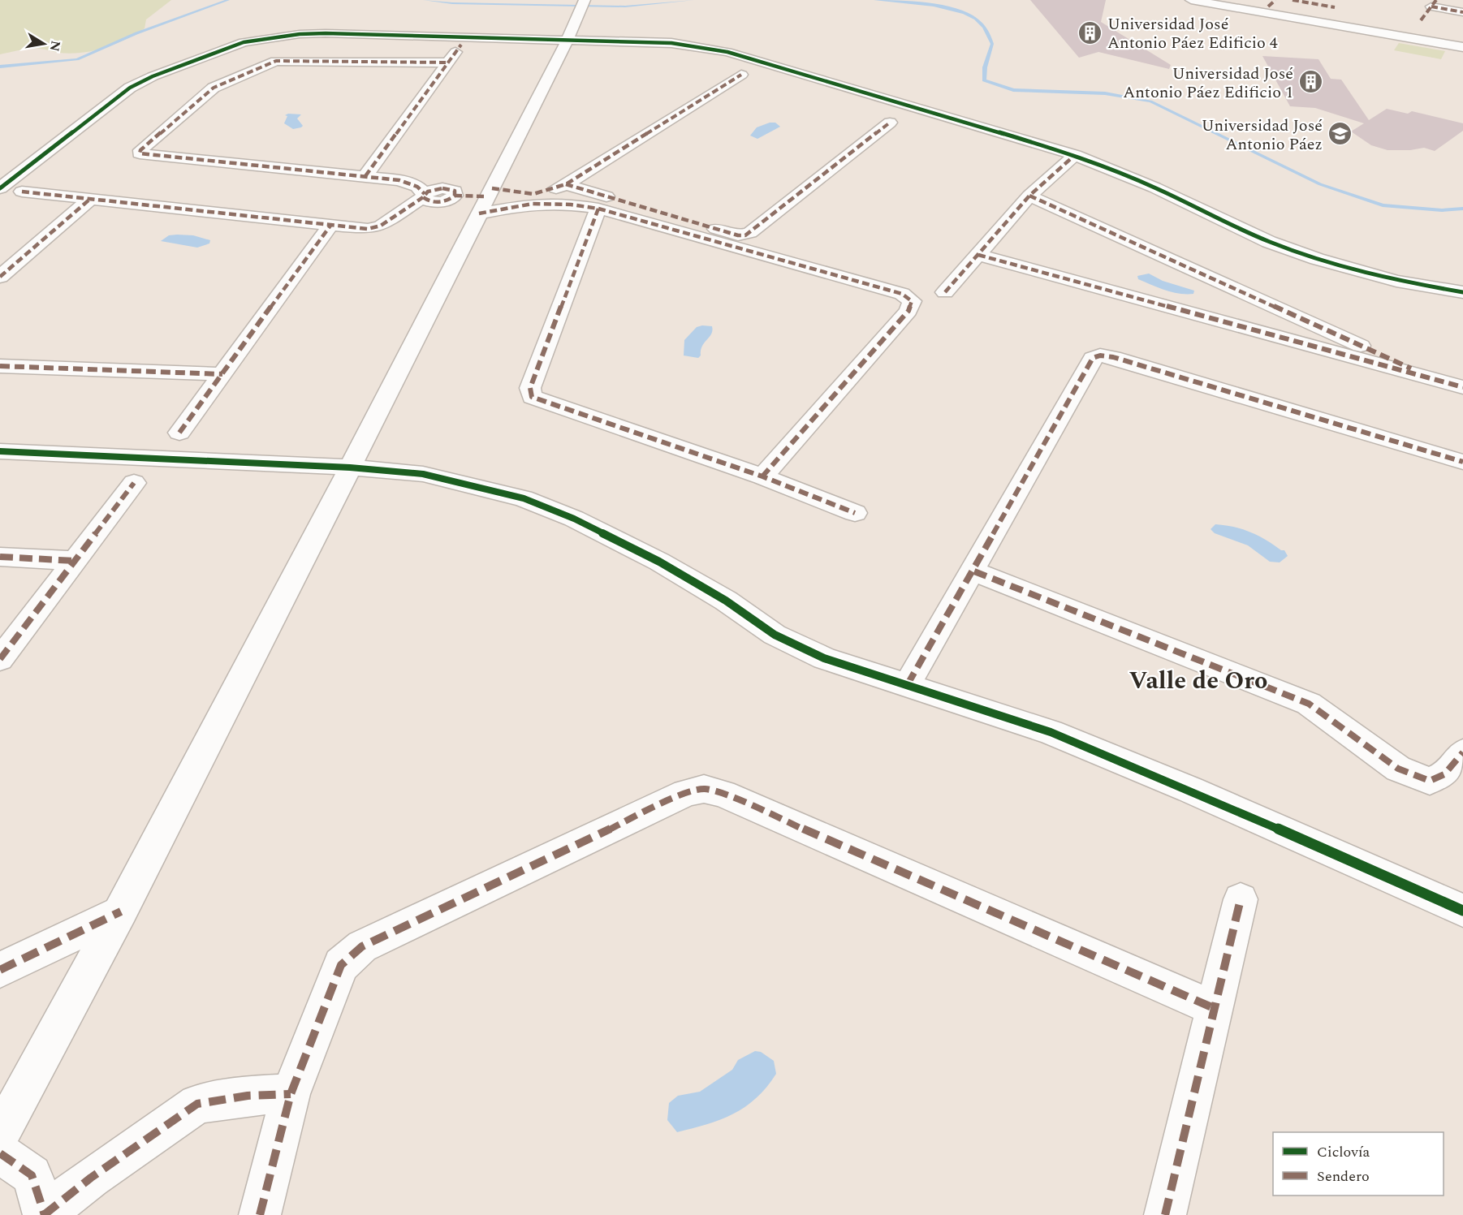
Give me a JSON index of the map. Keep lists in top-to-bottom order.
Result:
{
  "districts": ["Valle de Oro"],
  "places": {
    "building": ["Universidad José Antonio Páez Edificio 4", "Universidad José Antonio Páez Edificio 1"],
    "school or university": ["Universidad José Antonio Páez"]
  },
  "legend": ["Ciclovía", "Sendero"],
  "north": "right"
}
